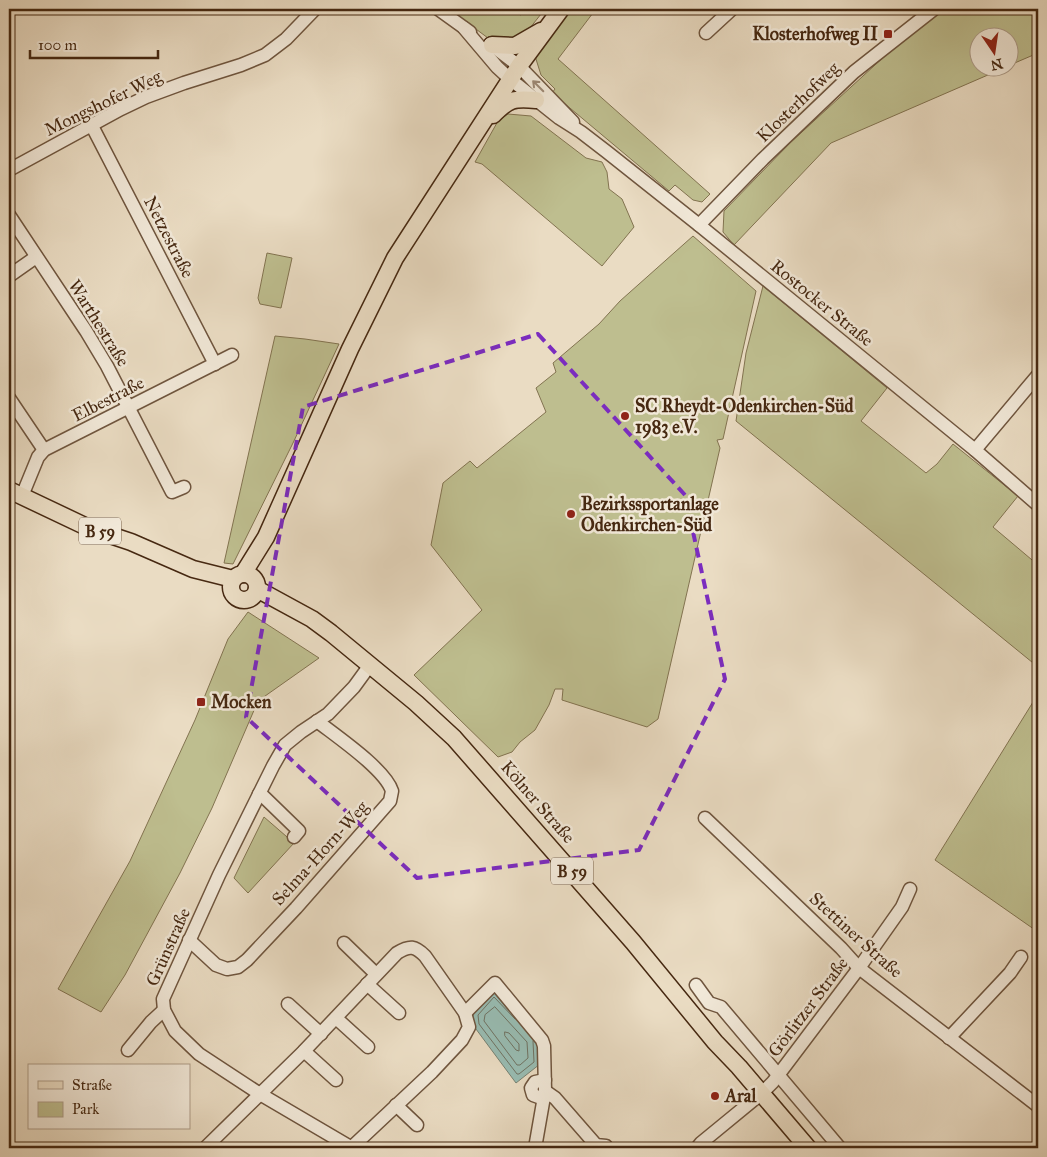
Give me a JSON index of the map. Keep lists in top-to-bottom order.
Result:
{
  "streets": {
    "main road": ["B 59", "Kölner Straße"],
    "street": [
      "Klosterhofweg",
      "Mongshofer Weg",
      "Netzestraße",
      "Rostocker Straße",
      "Warthestraße",
      "Elbestraße",
      "Selma-Horn-Weg",
      "Stettiner Straße",
      "Grünstraße",
      "Görlitzer Straße"
    ]
  },
  "crossings": [
    ["Klosterhofweg", "Rostocker Straße"],
    ["Mongshofer Weg", "Netzestraße"],
    ["Netzestraße", "Elbestraße"],
    ["Warthestraße", "Elbestraße"],
    ["Kölner Straße", "Grünstraße"],
    ["Kölner Straße", "Görlitzer Straße"],
    ["Selma-Horn-Weg", "Grünstraße"],
    ["Stettiner Straße", "Görlitzer Straße"]
  ],
  "places": {
    "transit": ["Klosterhofweg II", "Mocken"],
    "other": ["SC Rheydt-Odenkirchen-Süd 1983 e.V.", "Bezirkssportanlage Odenkirchen-Süd", "Aral"]
  },
  "legend": ["Straße", "Park"],
  "scale_bar": "100 m",
  "north": "bottom"
}
